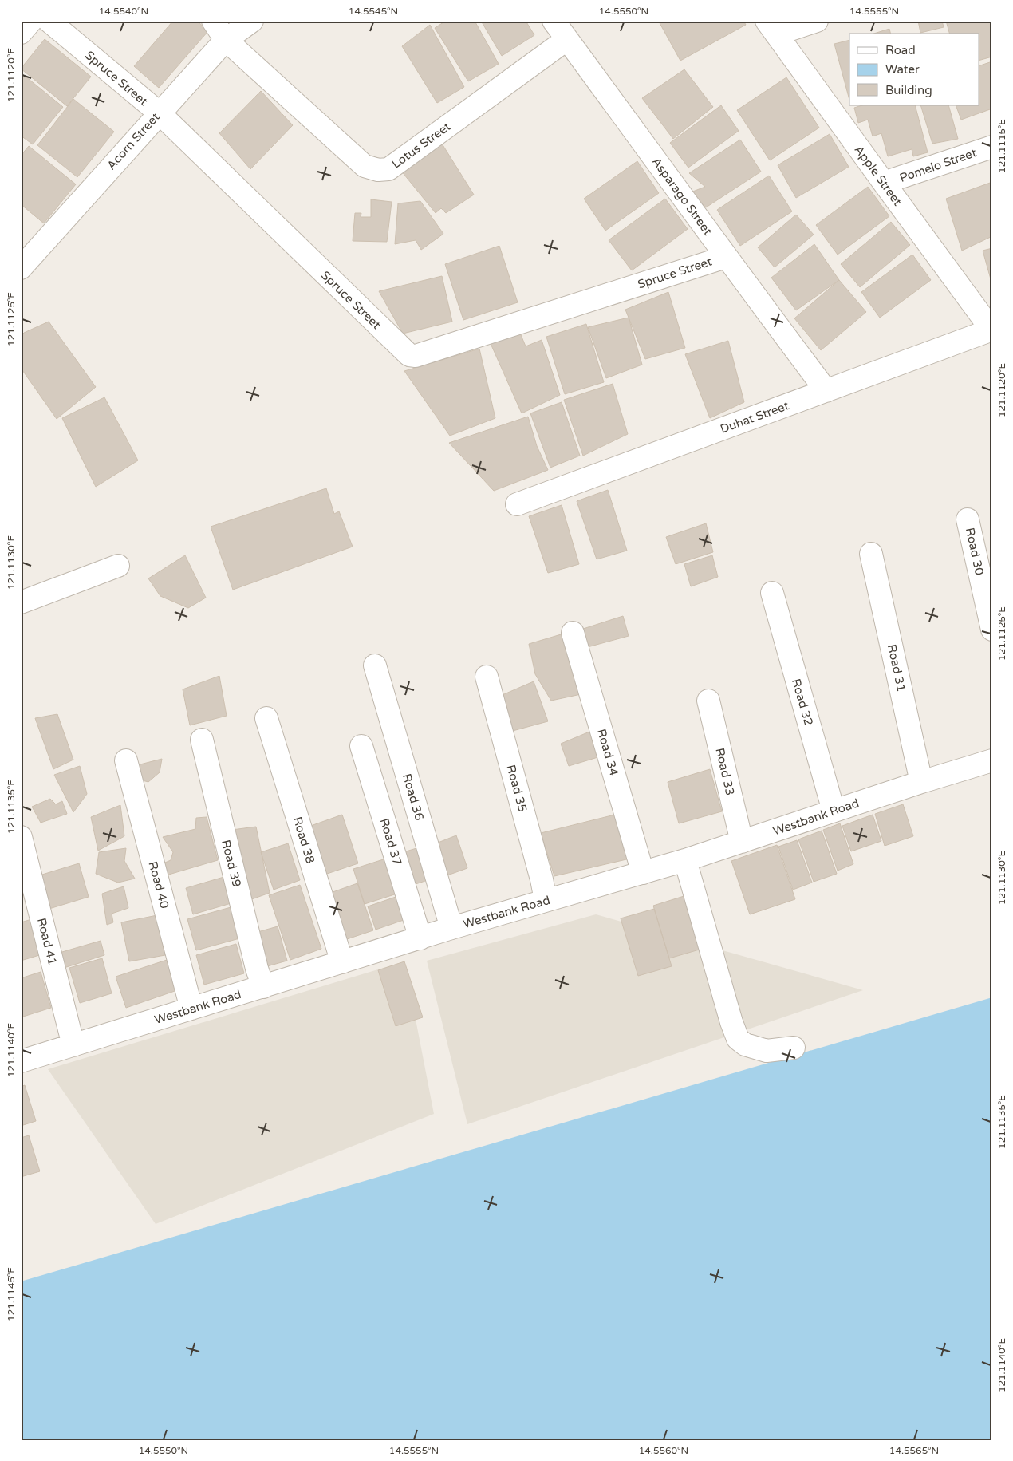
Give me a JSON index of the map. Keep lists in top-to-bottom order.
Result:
{
  "streets": {
    "street": [
      "Spruce Street",
      "Acorn Street",
      "Lotus Street",
      "Pomelo Street",
      "Apple Street",
      "Asparago Street",
      "Duhat Street",
      "Road 30",
      "Road 31",
      "Road 32",
      "Road 34",
      "Road 33",
      "Road 35",
      "Road 36",
      "Westbank Road",
      "Road 38",
      "Road 37",
      "Road 39",
      "Road 40",
      "Road 41"
    ]
  },
  "crossings": [
    ["Spruce Street", "Acorn Street"],
    ["Spruce Street", "Asparago Street"],
    ["Acorn Street", "Lotus Street"],
    ["Lotus Street", "Asparago Street"],
    ["Pomelo Street", "Apple Street"],
    ["Apple Street", "Duhat Street"],
    ["Asparago Street", "Duhat Street"],
    ["Road 31", "Westbank Road"],
    ["Road 32", "Westbank Road"],
    ["Road 34", "Westbank Road"],
    ["Road 33", "Westbank Road"],
    ["Road 35", "Westbank Road"],
    ["Road 36", "Westbank Road"],
    ["Westbank Road", "Road 38"],
    ["Westbank Road", "Road 37"],
    ["Westbank Road", "Road 39"],
    ["Westbank Road", "Road 40"],
    ["Westbank Road", "Road 41"]
  ],
  "legend": ["Road", "Water", "Building"],
  "coordinates": [
    "14.5540°N",
    "14.5545°N",
    "14.5550°N",
    "14.5555°N",
    "121.1120°E",
    "121.1115°E",
    "121.1125°E",
    "121.1130°E",
    "121.1135°E",
    "121.1140°E",
    "121.1145°E",
    "14.5560°N",
    "14.5565°N"
  ]
}
